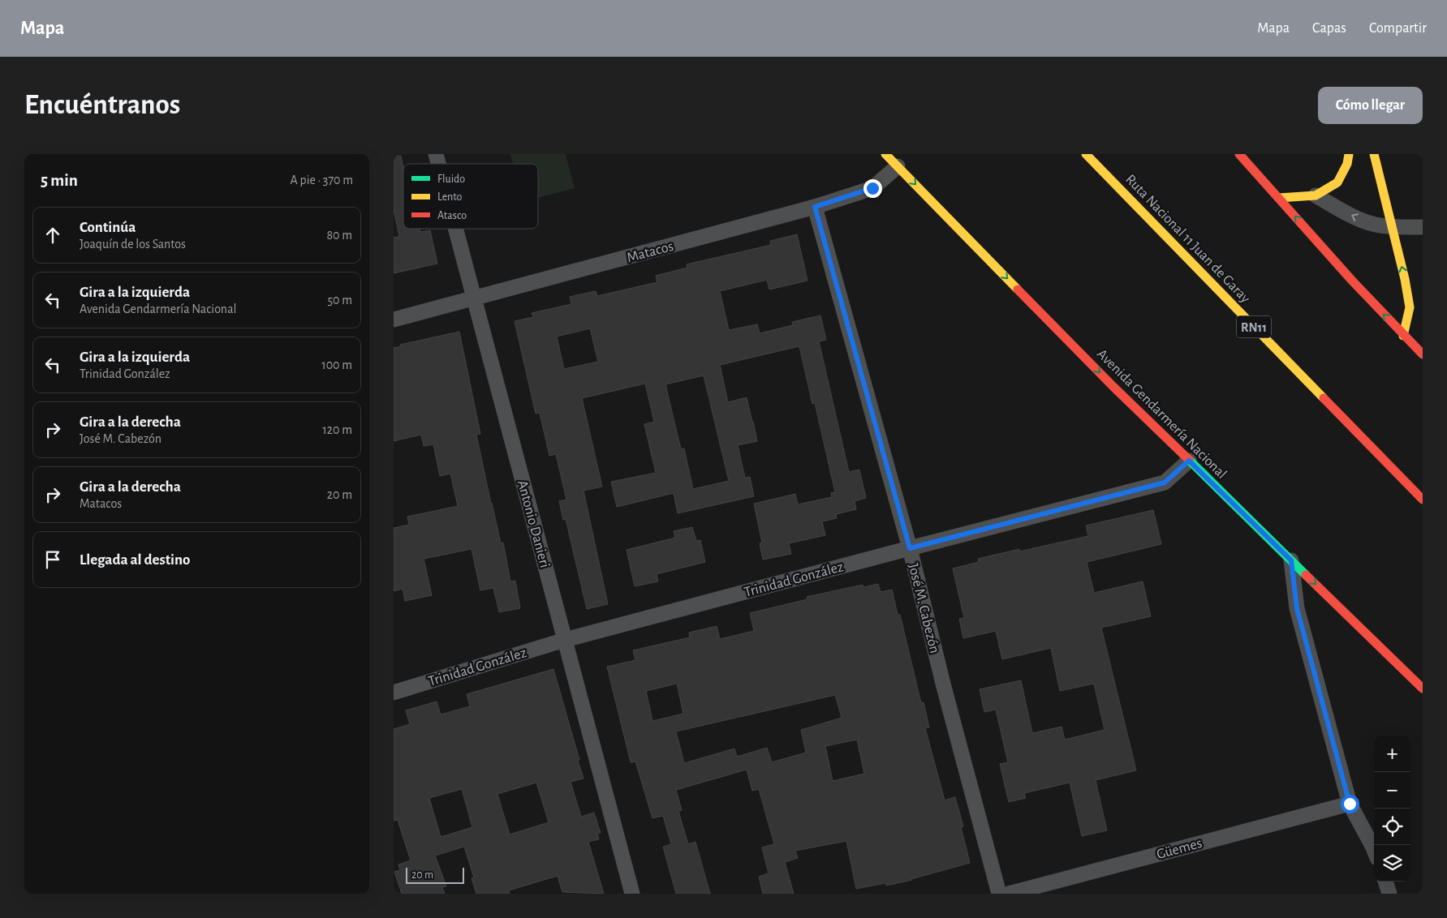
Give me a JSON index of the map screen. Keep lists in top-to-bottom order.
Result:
{
  "streets": {
    "main road": ["Ruta Nacional 11 Juan de Garay", "RN11", "Avenida Gendarmería Nacional"],
    "street": [
      "Matacos",
      "Antonio Danieri",
      "Trinidad González",
      "José M. Cabezón",
      "Güemes"
    ]
  },
  "crossings": [
    ["Matacos", "Avenida Gendarmería Nacional"],
    ["Matacos", "Antonio Danieri"],
    ["Matacos", "José M. Cabezón"],
    ["Avenida Gendarmería Nacional", "Trinidad González"],
    ["Antonio Danieri", "Trinidad González"],
    ["Trinidad González", "José M. Cabezón"]
  ],
  "one_way": ["Avenida Gendarmería Nacional"],
  "legend": ["Fluido", "Lento", "Atasco"],
  "scale_bar": "20 m",
  "page": {
    "header": "Mapa",
    "nav": ["Mapa", "Capas", "Compartir"],
    "buttons": "Cómo llegar",
    "title": "Encuéntranos",
    "heading": ["5 min", "A pie · 370 m"],
    "list": [
      ["Continúa", "Joaquín de los Santos", "80 m"],
      ["Gira a la izquierda", "Avenida Gendarmería Nacional", "50 m"],
      ["Gira a la izquierda", "Trinidad González", "100 m"],
      ["Gira a la derecha", "José M. Cabezón", "120 m"],
      ["Gira a la derecha", "Matacos", "20 m"],
      "Llegada al destino"
    ],
    "map_buttons": ["+", "−"],
    "scale": "20 m"
  }
}
